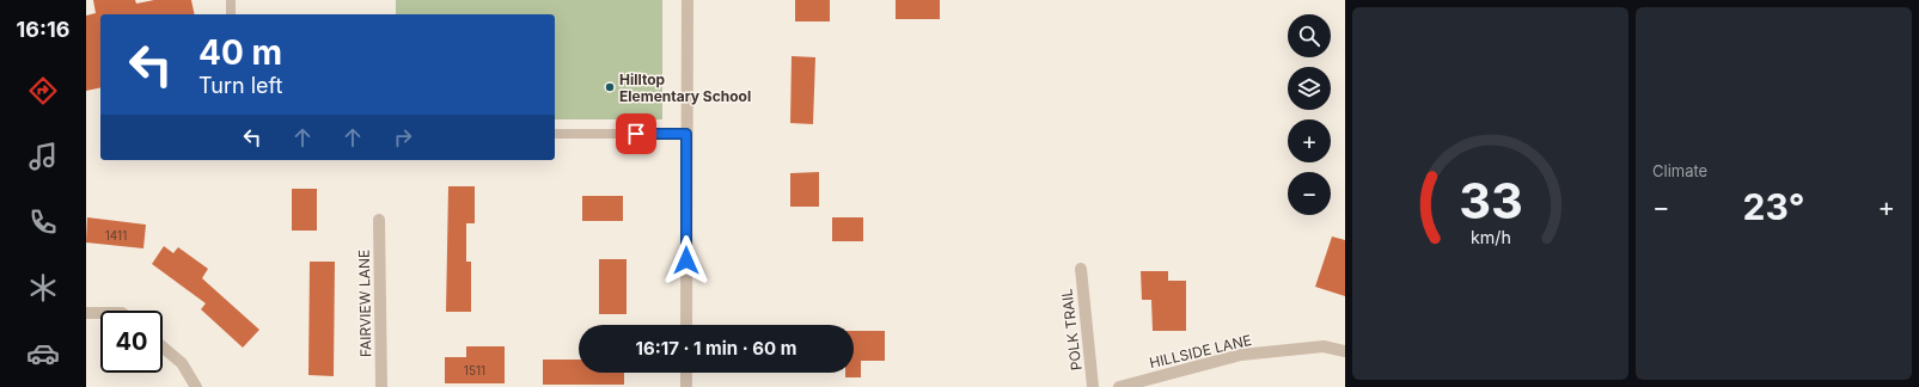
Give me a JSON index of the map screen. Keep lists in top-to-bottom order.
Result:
{
  "streets": {
    "street": ["FAIRVIEW LANE", "POLK TRAIL", "HILLSIDE LANE"]
  },
  "places": ["Hilltop Elementary School"],
  "house_numbers": ["1411", "1511"],
  "page": {
    "tabs": "16:16",
    "tile": "Climate",
    "map_buttons": ["+", "−"],
    "turn": ["40 m", "Turn left"],
    "heat": ["−", "23°", "+"],
    "limit": "40",
    "trip": "16:17 · 1 min · 60 m",
    "gauge": ["33", "km/h"]
  }
}
